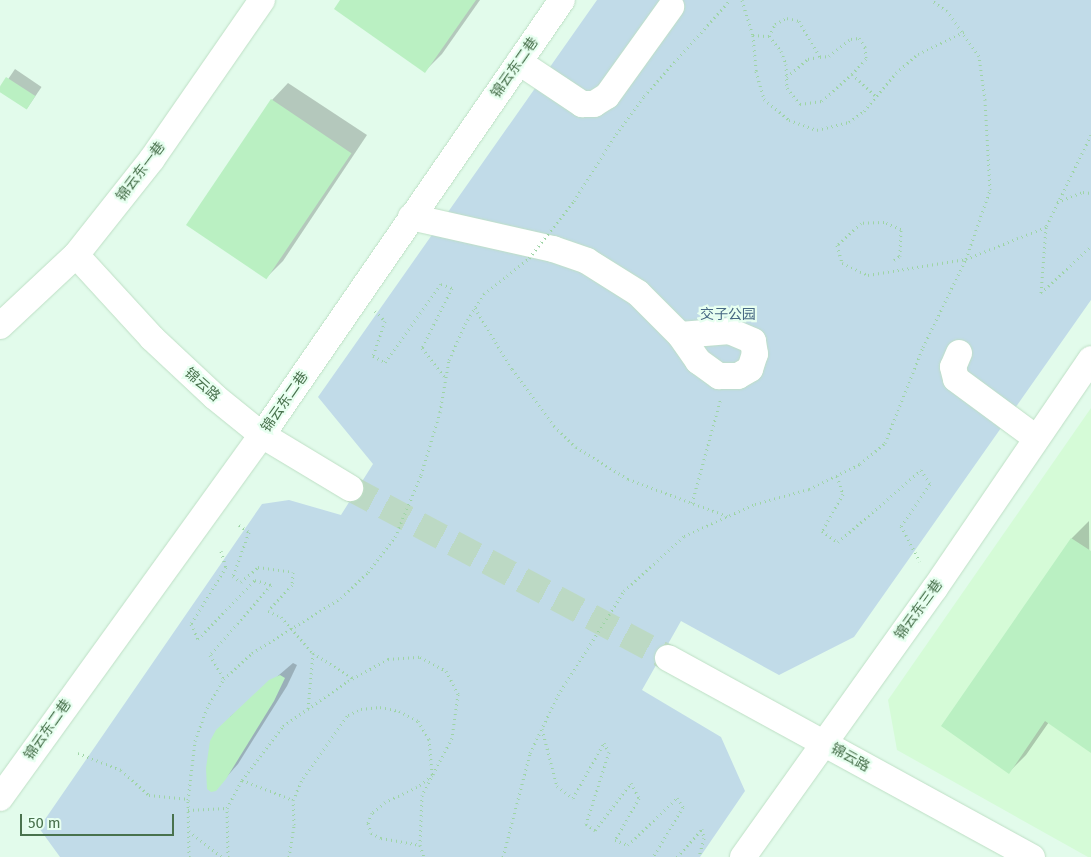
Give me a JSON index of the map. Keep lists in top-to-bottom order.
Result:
{
  "streets": {
    "street": [
      "锦云东二巷",
      "锦云东一巷",
      "锦云路",
      "锦云东三巷"
    ]
  },
  "crossings": [
    ["锦云东二巷", "锦云路"],
    ["锦云东一巷", "锦云路"],
    ["锦云路", "锦云东三巷"]
  ],
  "parks": ["交子公园"],
  "scale_bar": "50 m"
}
